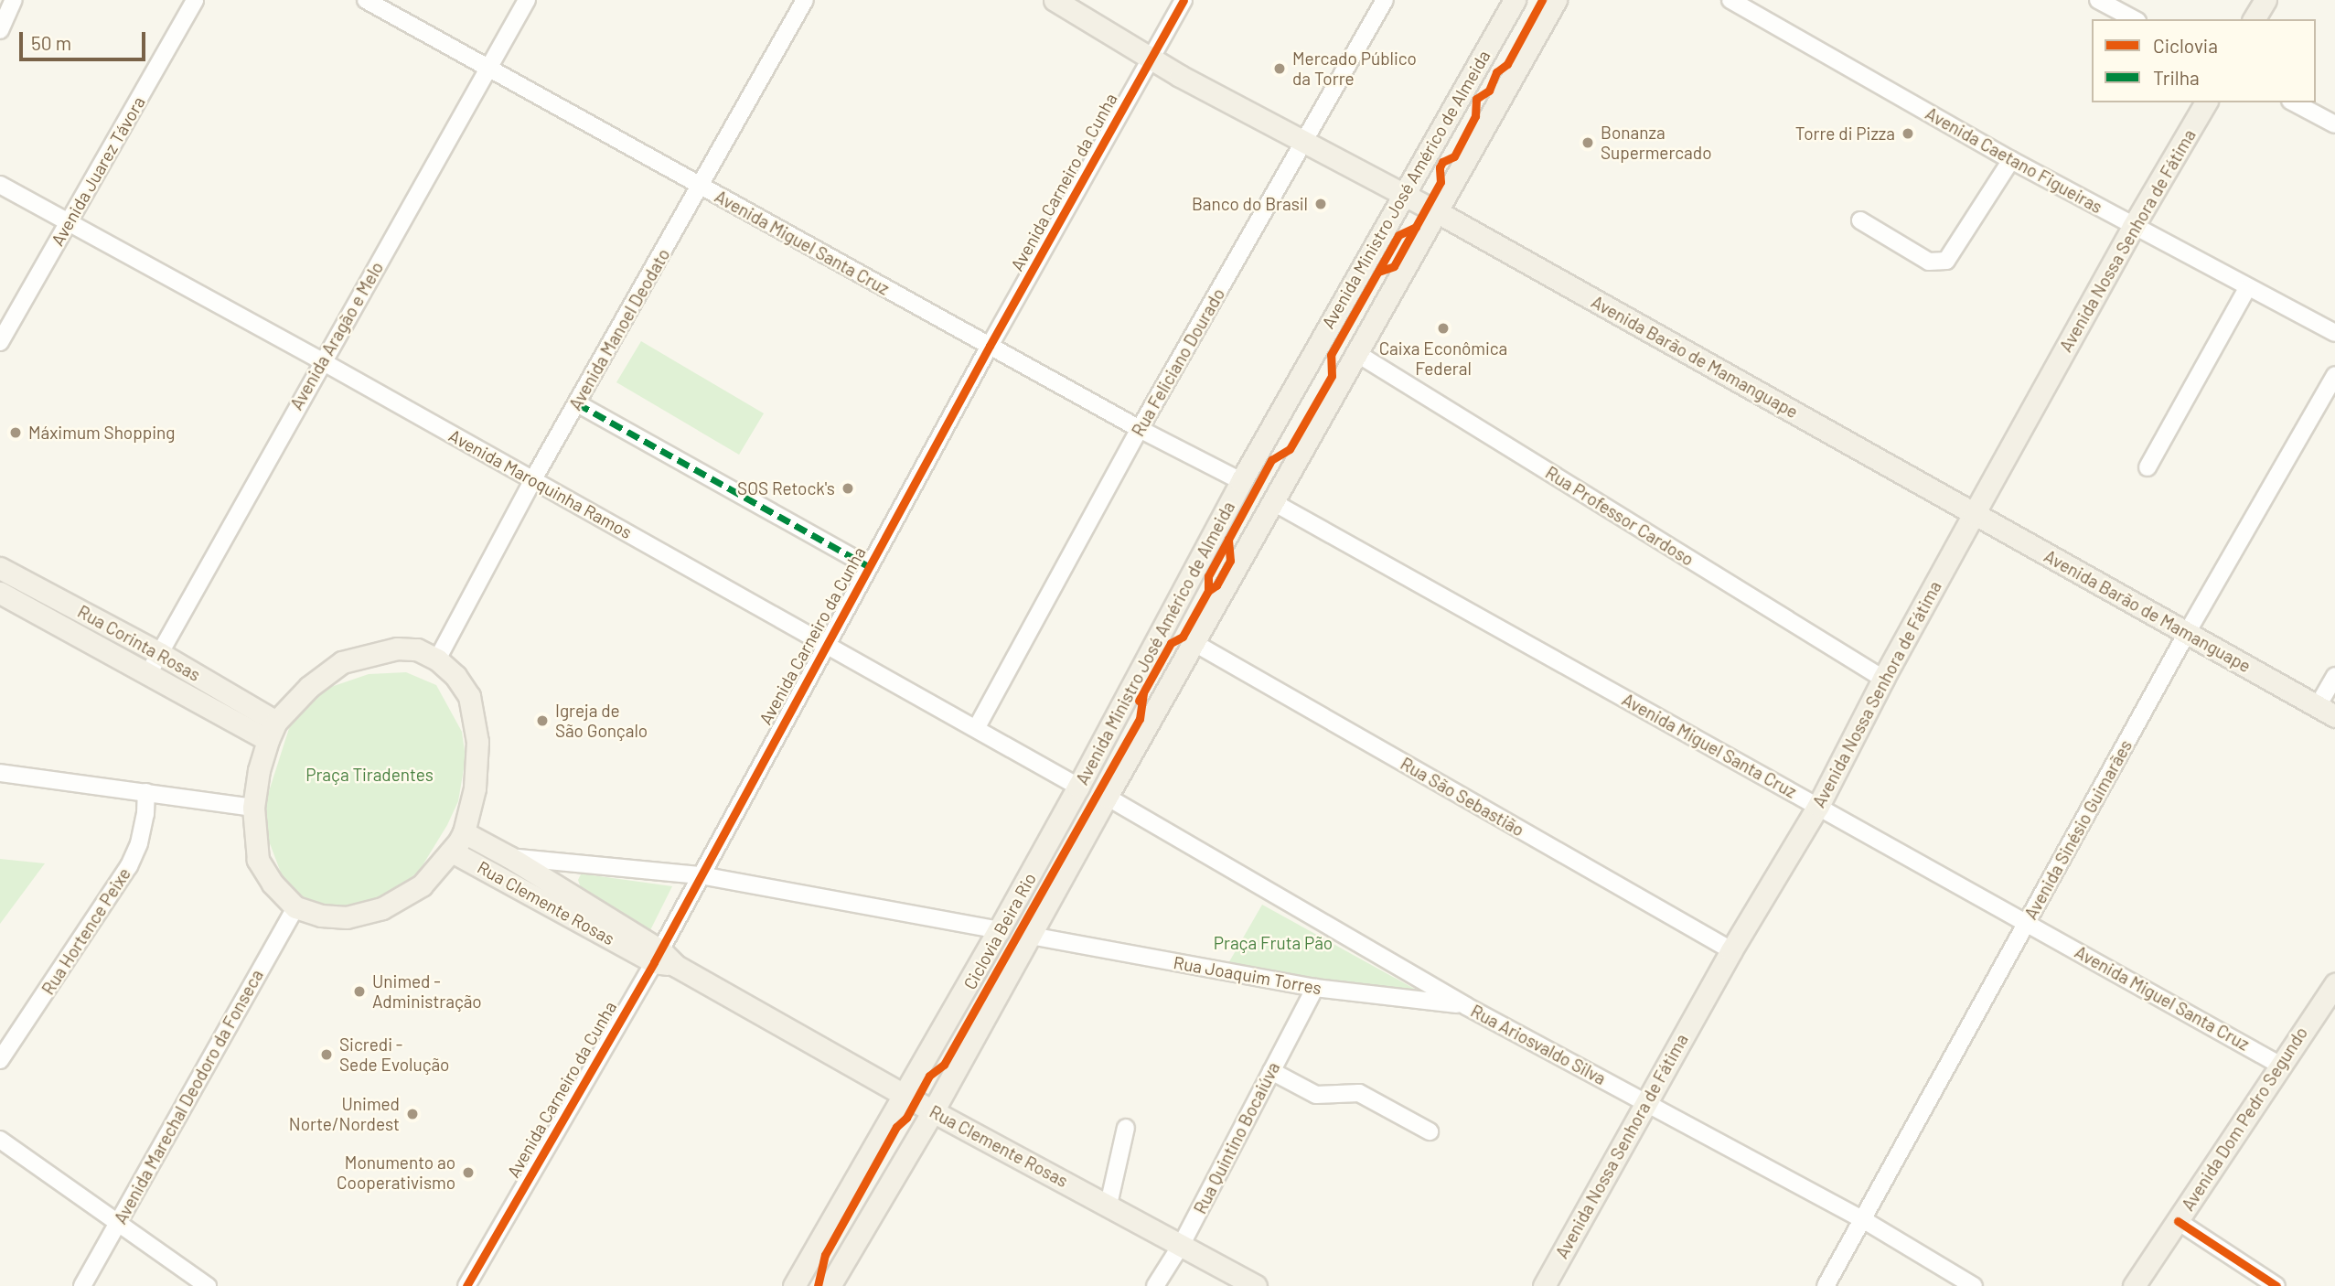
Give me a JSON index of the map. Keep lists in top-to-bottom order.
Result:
{
  "streets": {
    "main road": [
      "Avenida Ministro José Américo de Almeida",
      "Avenida Nossa Senhora de Fátima",
      "Avenida Barão de Mamanguape",
      "Rua Corinta Rosas",
      "Rua Clemente Rosas",
      "Avenida Dom Pedro Segundo"
    ],
    "street": [
      "Avenida Caetano Figueiras",
      "Avenida Juarez Távora",
      "Avenida Carneiro da Cunha",
      "Avenida Miguel Santa Cruz",
      "Avenida Manoel Deodato",
      "Avenida Aragão e Melo",
      "Rua Feliciano Dourado",
      "Avenida Maroquinha Ramos",
      "Rua Professor Cardoso",
      "Rua São Sebastião",
      "Avenida Sinésio Guimarães",
      "Rua Hortence Peixe",
      "Rua Joaquim Torres",
      "Rua Ariosvaldo Silva",
      "Avenida Marechal Deodoro da Fonseca",
      "Rua Quintino Bocaiúva"
    ],
    "cycle path": ["Ciclovia Beira Rio"]
  },
  "crossings": [
    ["Avenida Caetano Figueiras", "Avenida Nossa Senhora de Fátima"],
    ["Avenida Juarez Távora", "Avenida Maroquinha Ramos"],
    ["Avenida Carneiro da Cunha", "Avenida Miguel Santa Cruz"],
    ["Avenida Carneiro da Cunha", "Avenida Barão de Mamanguape"],
    ["Avenida Carneiro da Cunha", "Avenida Maroquinha Ramos"],
    ["Avenida Carneiro da Cunha", "Rua Clemente Rosas"],
    ["Avenida Ministro José Américo de Almeida", "Avenida Miguel Santa Cruz"],
    ["Avenida Ministro José Américo de Almeida", "Avenida Barão de Mamanguape"],
    ["Avenida Ministro José Américo de Almeida", "Avenida Maroquinha Ramos"],
    ["Avenida Ministro José Américo de Almeida", "Rua Professor Cardoso"],
    ["Avenida Ministro José Américo de Almeida", "Rua São Sebastião"],
    ["Avenida Ministro José Américo de Almeida", "Rua Clemente Rosas"],
    ["Avenida Ministro José Américo de Almeida", "Rua Joaquim Torres"],
    ["Avenida Ministro José Américo de Almeida", "Rua Ariosvaldo Silva"],
    ["Avenida Nossa Senhora de Fátima", "Avenida Miguel Santa Cruz"],
    ["Avenida Nossa Senhora de Fátima", "Avenida Barão de Mamanguape"],
    ["Avenida Nossa Senhora de Fátima", "Rua Professor Cardoso"],
    ["Avenida Nossa Senhora de Fátima", "Rua São Sebastião"],
    ["Avenida Nossa Senhora de Fátima", "Rua Ariosvaldo Silva"],
    ["Avenida Miguel Santa Cruz", "Avenida Manoel Deodato"],
    ["Avenida Miguel Santa Cruz", "Avenida Aragão e Melo"],
    ["Avenida Miguel Santa Cruz", "Rua Feliciano Dourado"],
    ["Avenida Miguel Santa Cruz", "Avenida Sinésio Guimarães"],
    ["Avenida Miguel Santa Cruz", "Avenida Dom Pedro Segundo"],
    ["Avenida Manoel Deodato", "Avenida Maroquinha Ramos"],
    ["Avenida Aragão e Melo", "Avenida Maroquinha Ramos"],
    ["Avenida Aragão e Melo", "Rua Corinta Rosas"],
    ["Avenida Barão de Mamanguape", "Rua Feliciano Dourado"],
    ["Avenida Barão de Mamanguape", "Avenida Sinésio Guimarães"],
    ["Rua Feliciano Dourado", "Avenida Maroquinha Ramos"],
    ["Avenida Sinésio Guimarães", "Rua Ariosvaldo Silva"],
    ["Rua Clemente Rosas", "Rua Quintino Bocaiúva"],
    ["Rua Joaquim Torres", "Rua Ariosvaldo Silva"],
    ["Rua Joaquim Torres", "Rua Quintino Bocaiúva"]
  ],
  "parks": ["Praça Tiradentes", "Praça Fruta Pão"],
  "places": [
    "Mercado Público da Torre",
    "Torre di Pizza",
    "Bonanza Supermercado",
    "Banco do Brasil",
    "Caixa Econômica Federal",
    "Máximum Shopping",
    "SOS Retock's",
    "Igreja de São Gonçalo",
    "Unimed - Administração",
    "Sicredi - Sede Evolução",
    "Unimed Norte/Nordest",
    "Monumento ao Cooperativismo"
  ],
  "legend": ["Ciclovia", "Trilha"],
  "scale_bar": "50 m"
}
